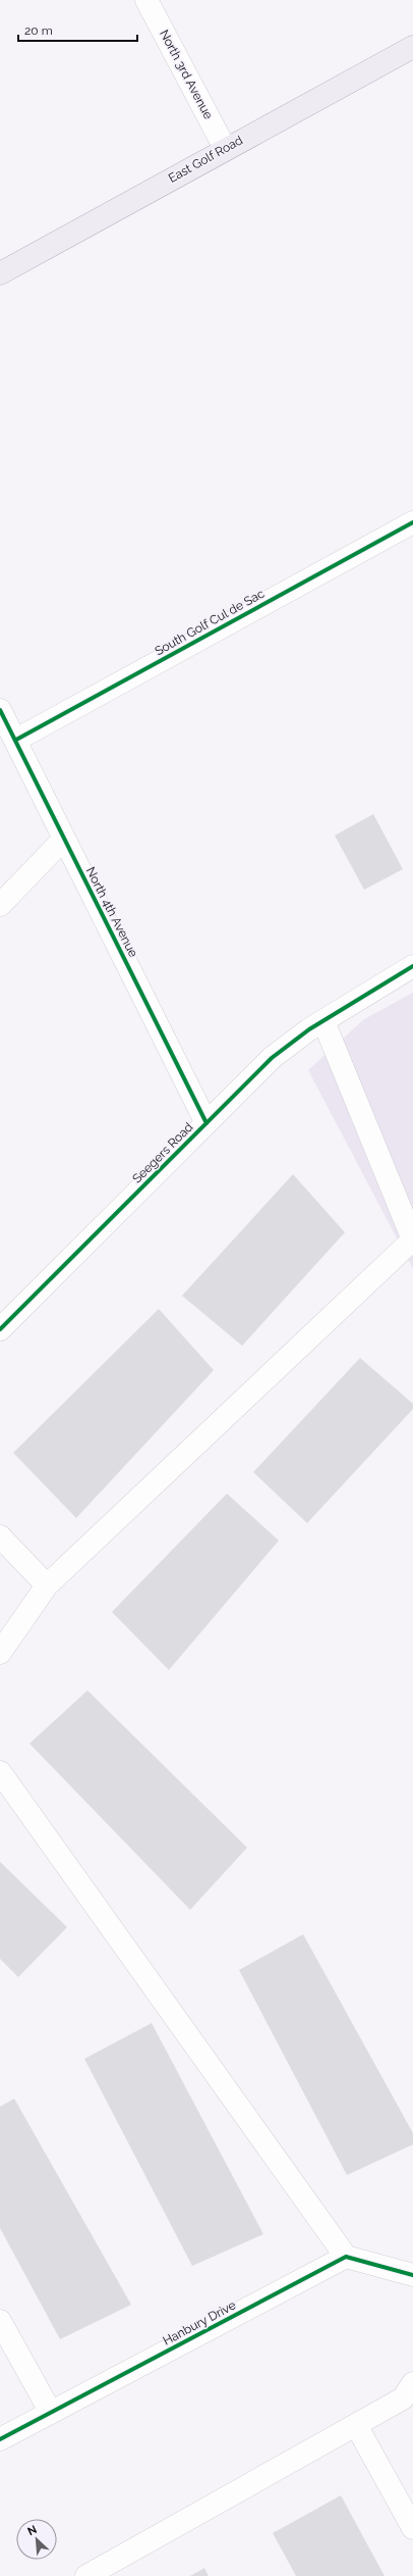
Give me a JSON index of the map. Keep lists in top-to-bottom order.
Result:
{
  "streets": {
    "main road": ["East Golf Road"],
    "street": [
      "North 3rd Avenue",
      "South Golf Cul de Sac",
      "North 4th Avenue",
      "Seegers Road",
      "Hanbury Drive"
    ]
  },
  "crossings": [
    ["North 3rd Avenue", "East Golf Road"],
    ["South Golf Cul de Sac", "North 4th Avenue"],
    ["North 4th Avenue", "Seegers Road"]
  ],
  "scale_bar": "20 m",
  "north": "top left"
}
